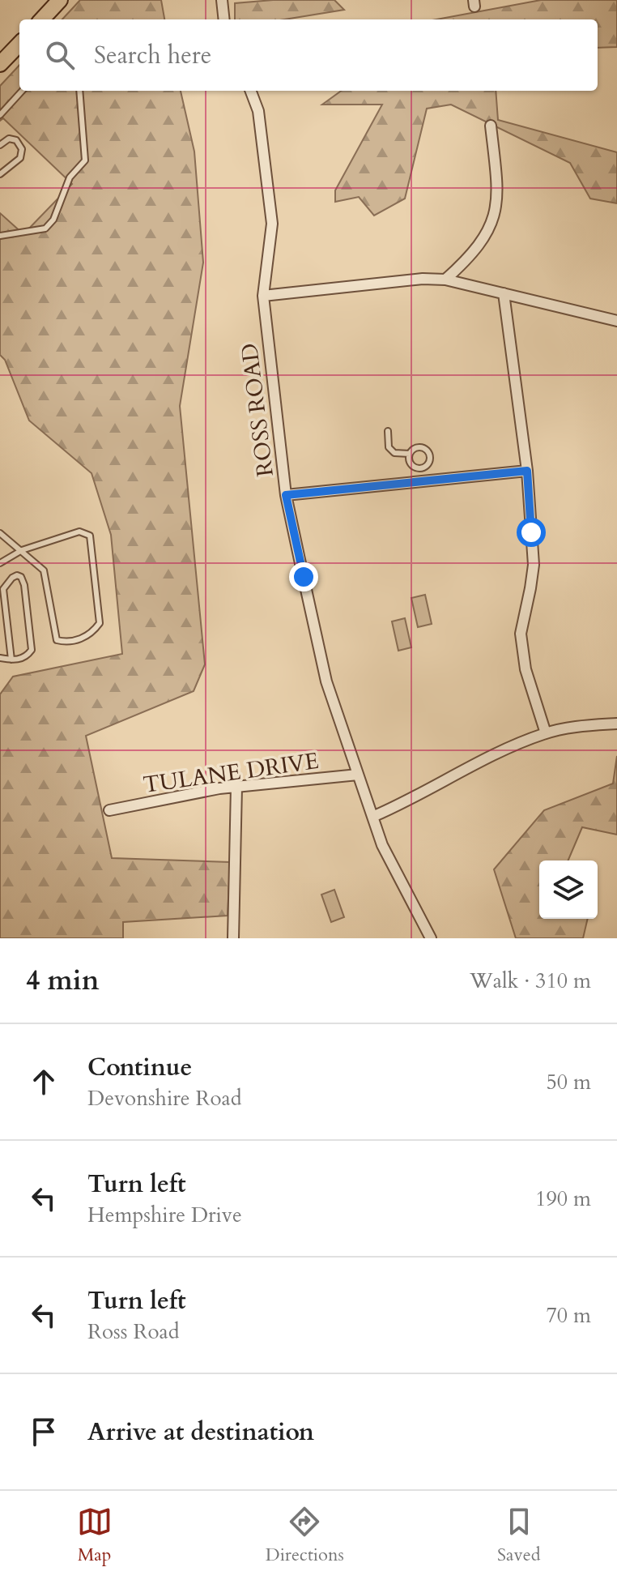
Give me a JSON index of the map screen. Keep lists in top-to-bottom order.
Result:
{
  "streets": {
    "street": ["ROSS ROAD", "TULANE DRIVE"]
  },
  "crossings": [
    ["ROSS ROAD", "TULANE DRIVE"]
  ],
  "page": {
    "search": "Search here",
    "heading": ["4 min", "Walk · 310 m"],
    "list": [
      ["Continue", "Devonshire Road", "50 m"],
      ["Turn left", "Hempshire Drive", "190 m"],
      ["Turn left", "Ross Road", "70 m"],
      "Arrive at destination"
    ],
    "nav": ["Map", "Directions", "Saved"]
  }
}
